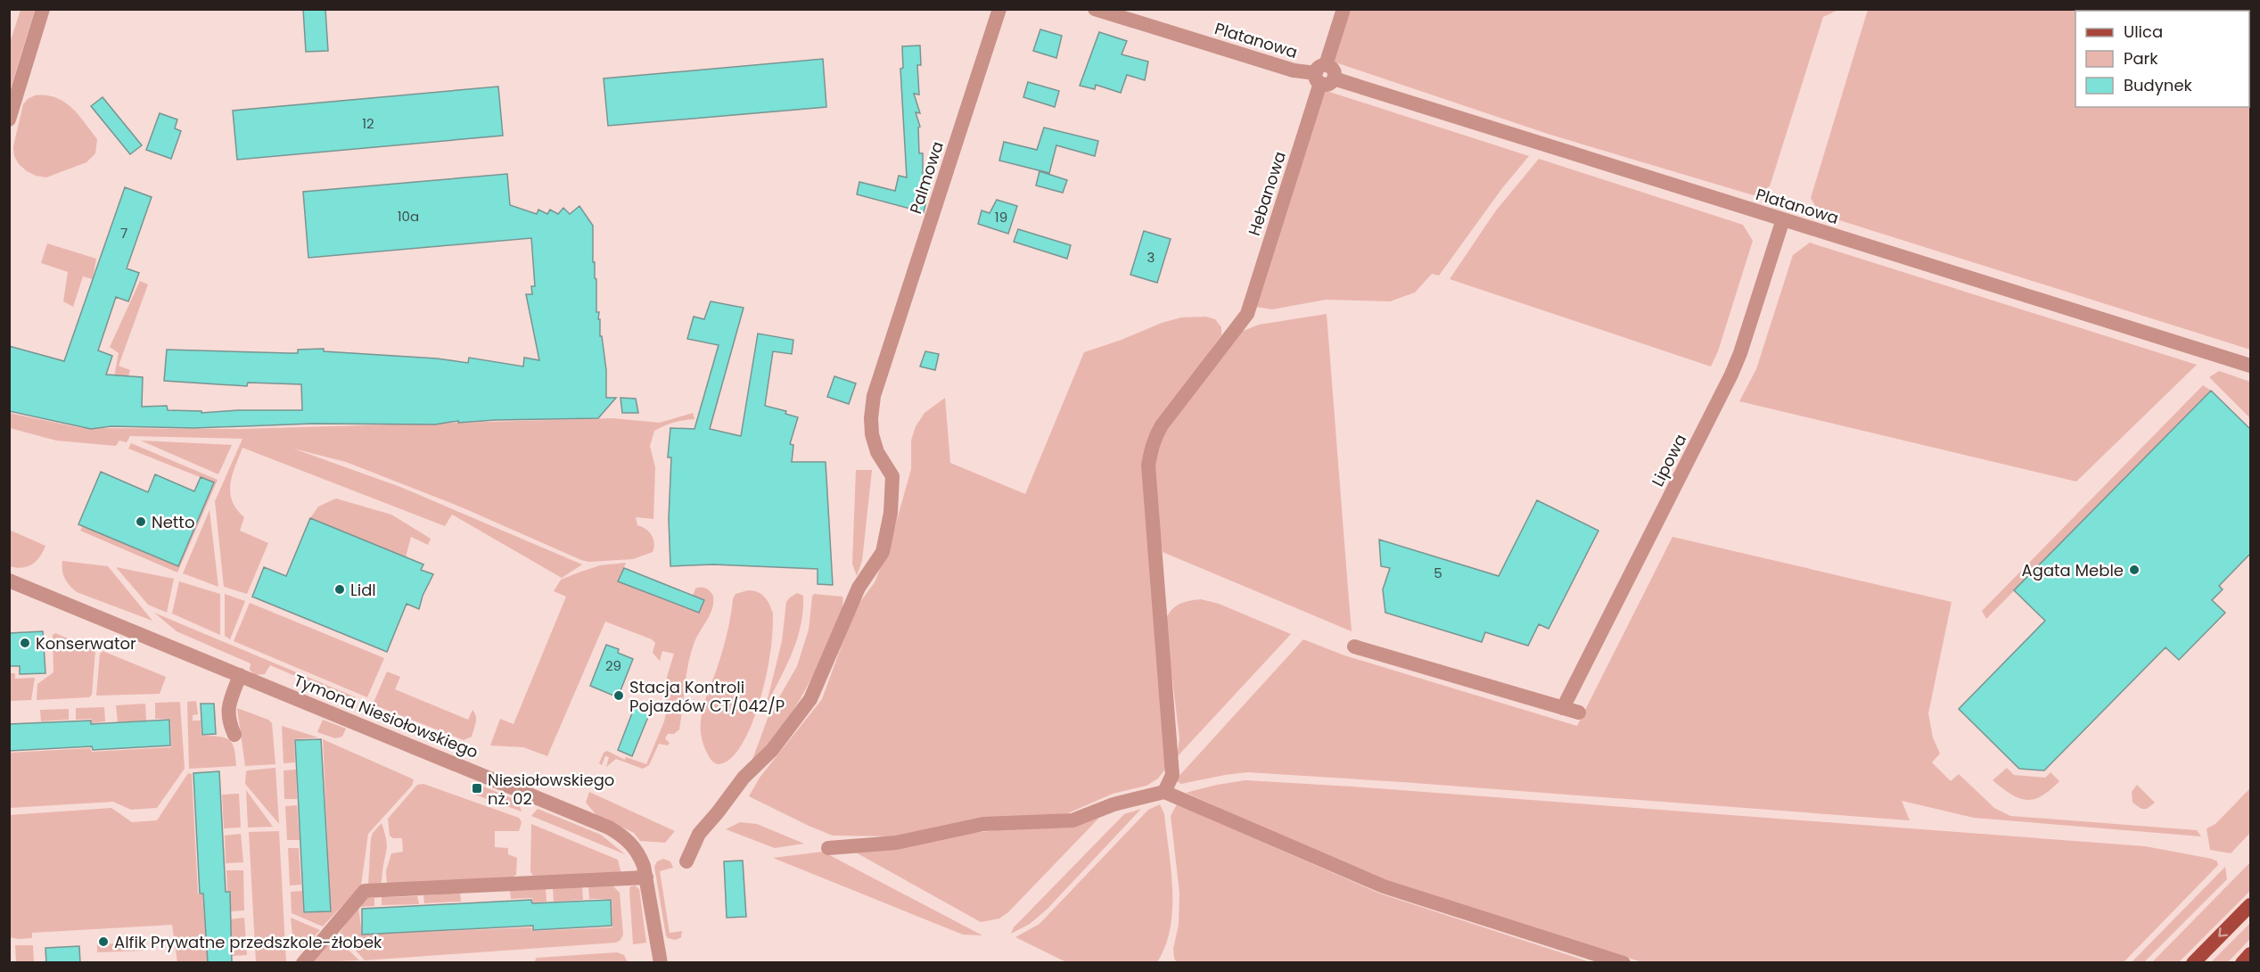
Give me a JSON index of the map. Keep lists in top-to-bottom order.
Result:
{
  "streets": {
    "street": [
      "Platanowa",
      "Palmowa",
      "Hebanowa",
      "Lipowa",
      "Tymona Niesiołowskiego"
    ]
  },
  "crossings": [
    ["Platanowa", "Hebanowa"],
    ["Platanowa", "Lipowa"]
  ],
  "places": {
    "other": [
      "Netto",
      "Agata Meble",
      "Lidl",
      "Konserwator",
      "Stacja Kontroli Pojazdów CT/042/P",
      "Alfik Prywatne przedszkole-żłobek"
    ],
    "transit": ["Niesiołowskiego nż. 02"]
  },
  "house_numbers": [
    "12",
    "10a",
    "19",
    "7",
    "3",
    "5",
    "29"
  ],
  "legend": ["Ulica", "Park", "Budynek"]
}
